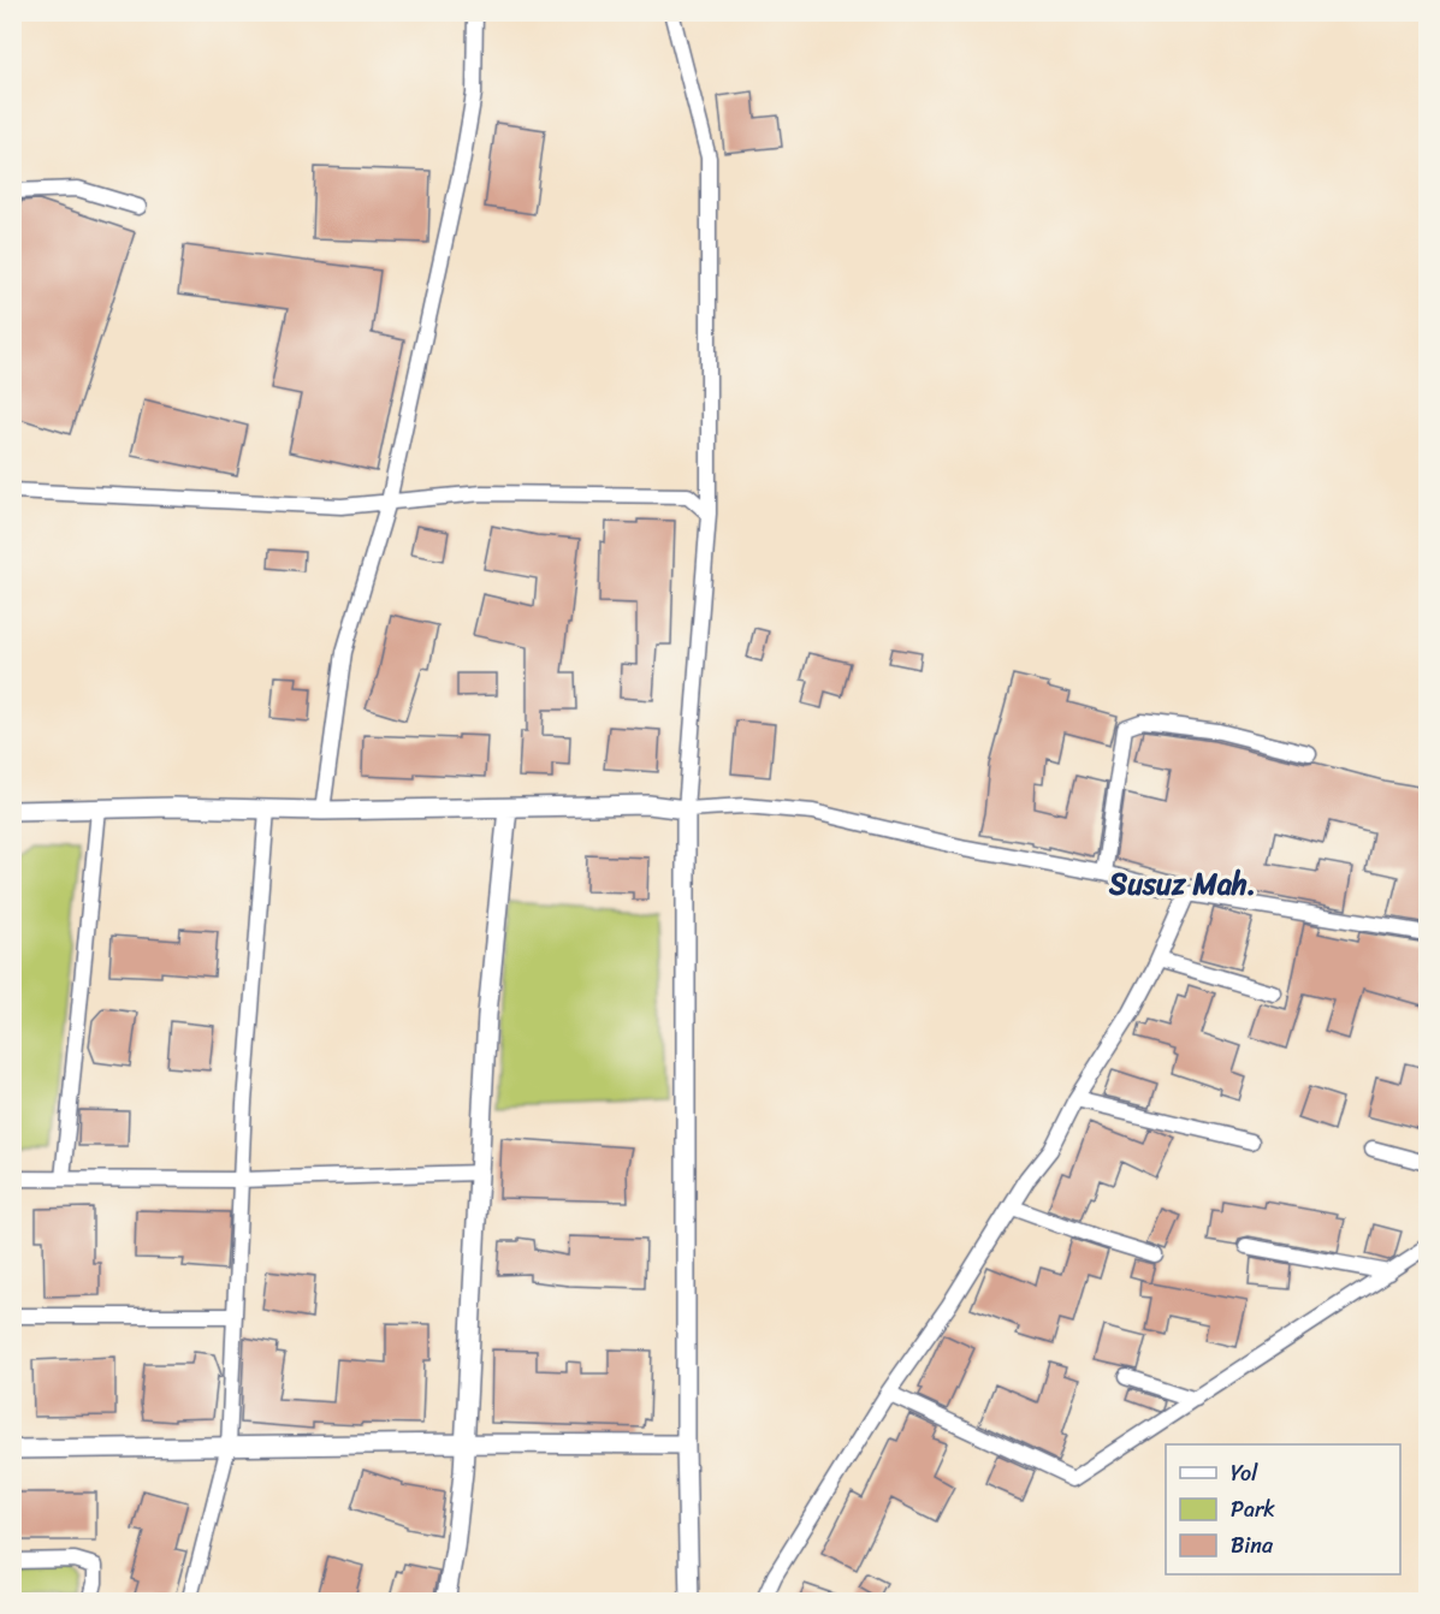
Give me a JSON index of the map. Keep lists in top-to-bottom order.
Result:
{
  "districts": ["Susuz Mah."],
  "legend": ["Yol", "Park", "Bina"]
}
